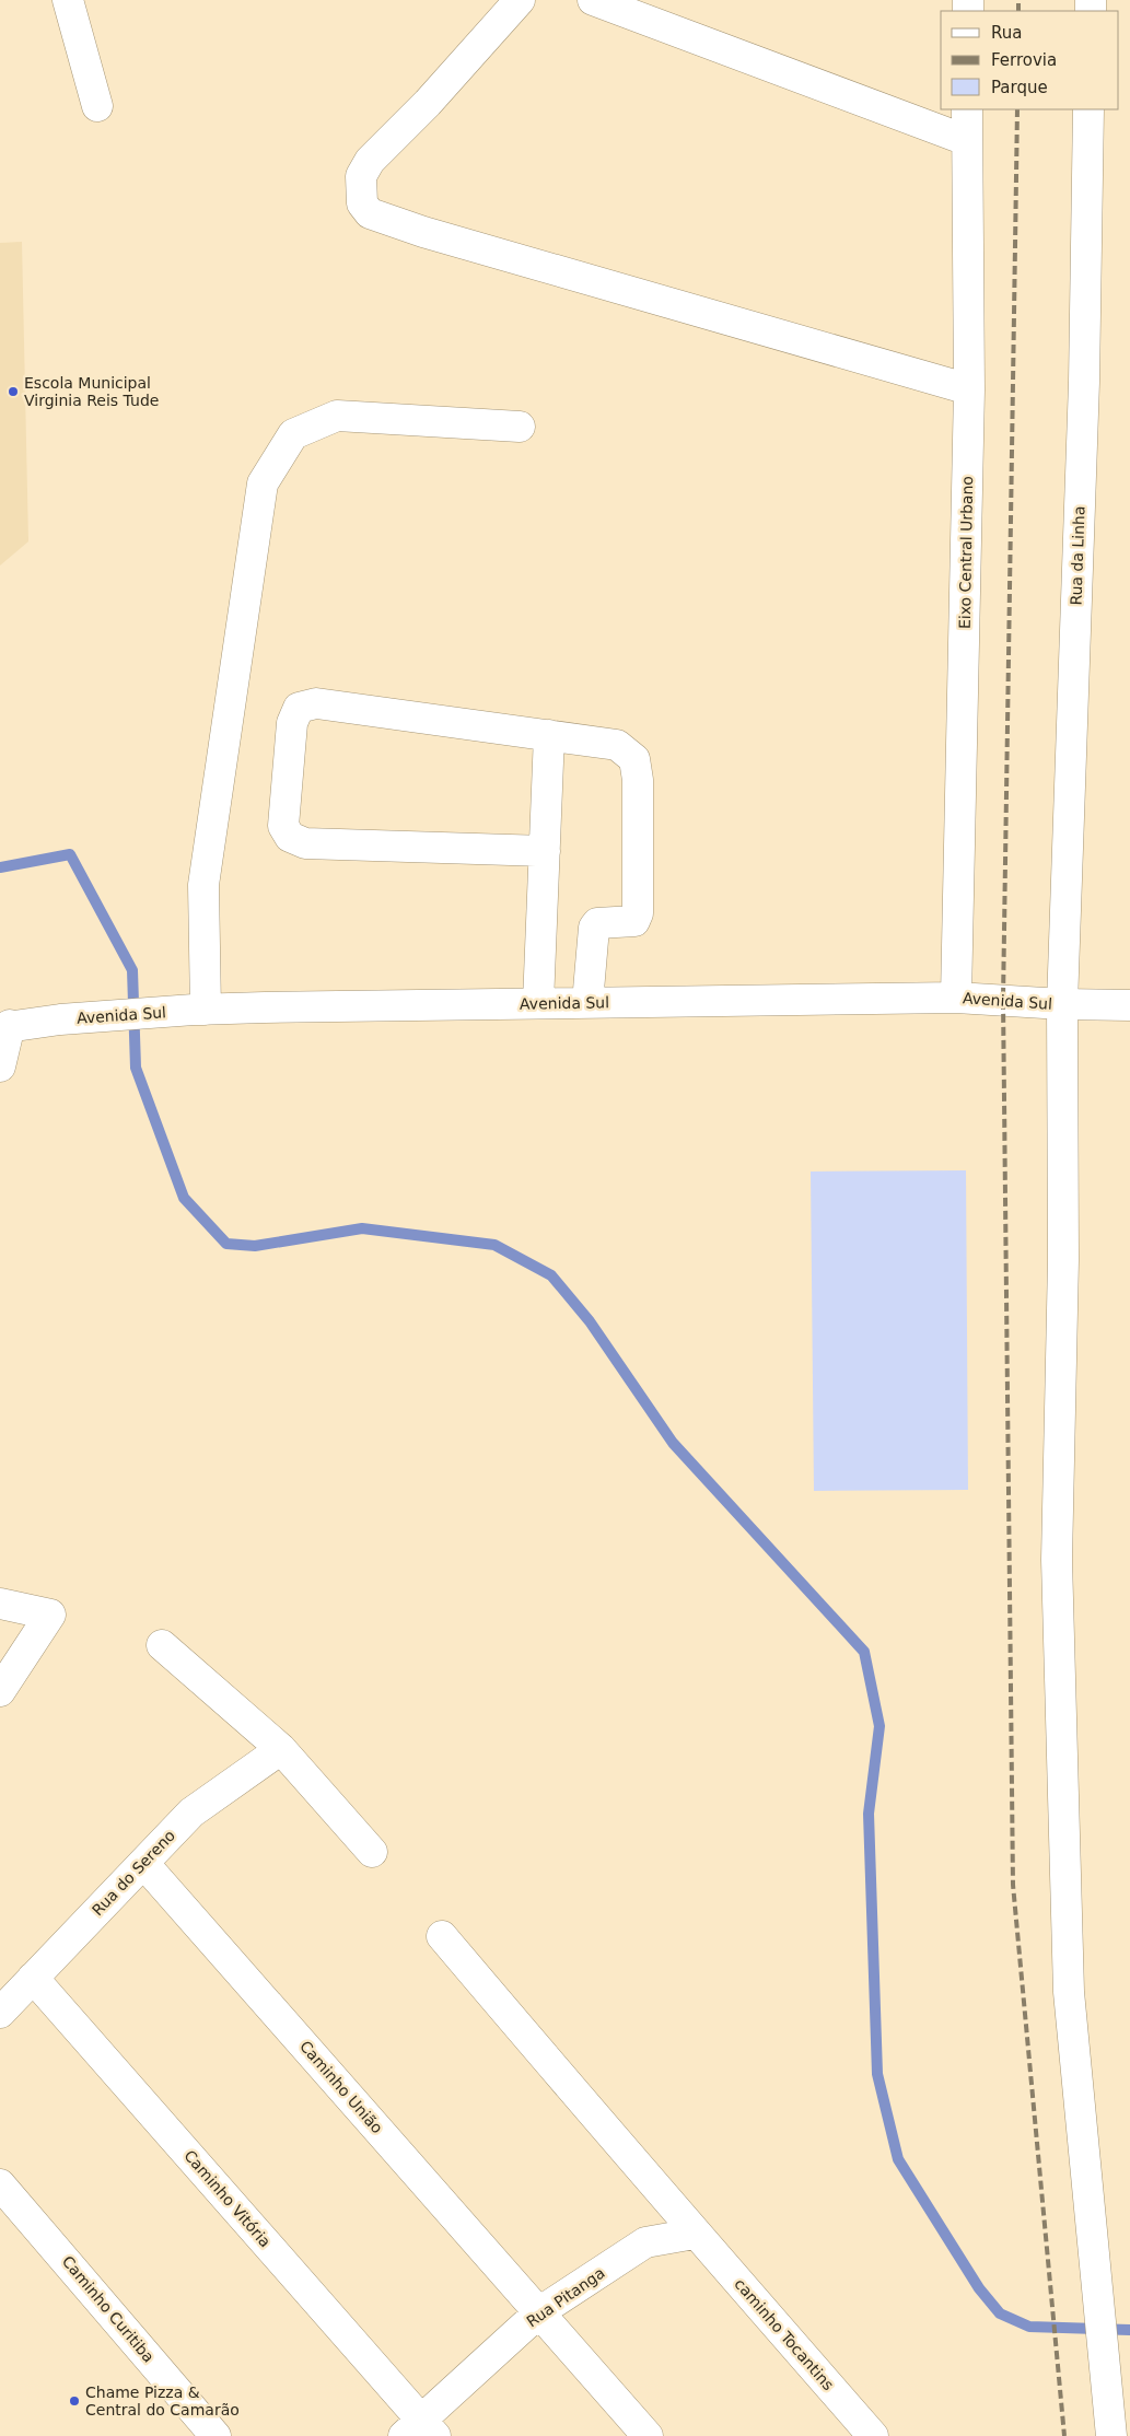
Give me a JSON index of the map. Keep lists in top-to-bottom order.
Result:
{
  "streets": {
    "street": [
      "Eixo Central Urbano",
      "Rua da Linha",
      "Avenida Sul",
      "Rua do Sereno",
      "Caminho União",
      "Caminho Vitória",
      "Rua Pitanga",
      "Caminho Curitiba",
      "caminho Tocantins"
    ]
  },
  "crossings": [
    ["Eixo Central Urbano", "Avenida Sul"],
    ["Rua da Linha", "Avenida Sul"],
    ["Rua do Sereno", "Caminho União"],
    ["Rua do Sereno", "Caminho Vitória"],
    ["Caminho União", "Rua Pitanga"],
    ["Caminho Vitória", "Rua Pitanga"],
    ["Rua Pitanga", "caminho Tocantins"]
  ],
  "places": ["Escola Municipal Virginia Reis Tude", "Chame Pizza & Central do Camarão"],
  "legend": ["Rua", "Ferrovia", "Parque"]
}
